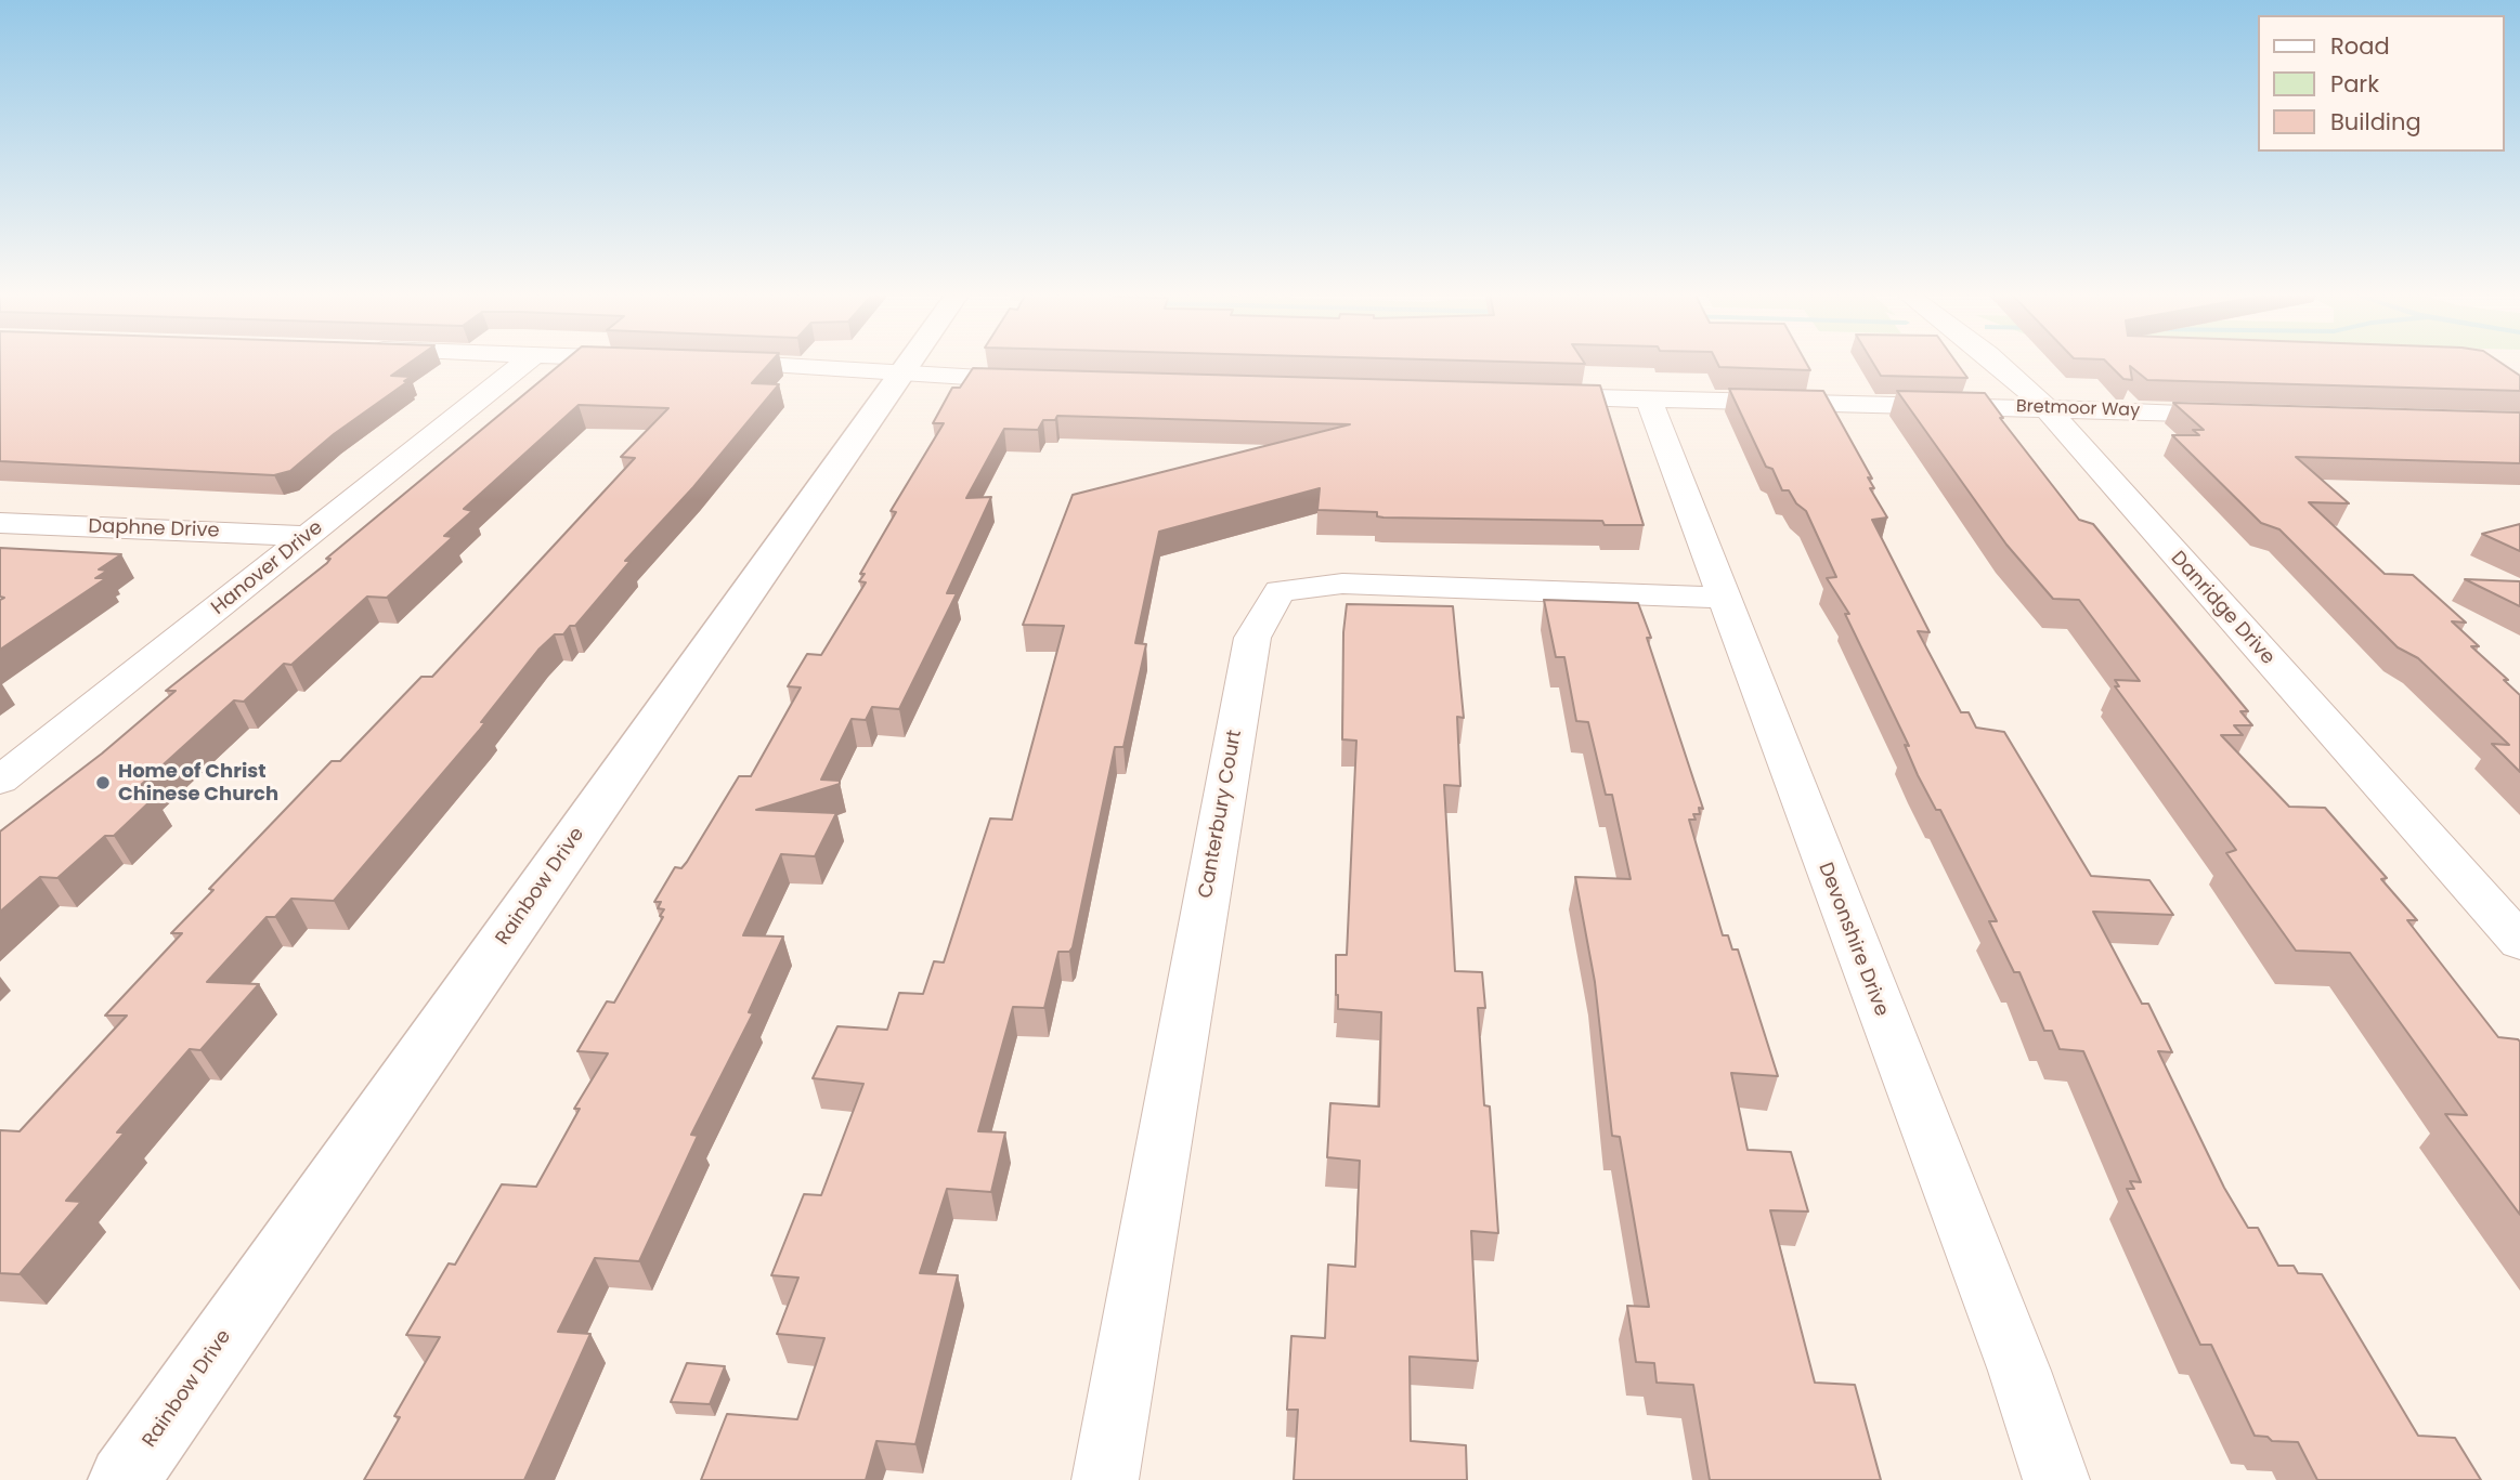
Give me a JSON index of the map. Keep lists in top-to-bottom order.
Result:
{
  "streets": {
    "street": [
      "Bretmoor Way",
      "Daphne Drive",
      "Hanover Drive",
      "Danridge Drive",
      "Canterbury Court",
      "Rainbow Drive",
      "Devonshire Drive"
    ]
  },
  "crossings": [
    ["Bretmoor Way", "Danridge Drive"],
    ["Bretmoor Way", "Devonshire Drive"],
    ["Daphne Drive", "Hanover Drive"],
    ["Canterbury Court", "Devonshire Drive"]
  ],
  "places": ["Home of Christ Chinese Church"],
  "legend": ["Road", "Park", "Building"]
}
